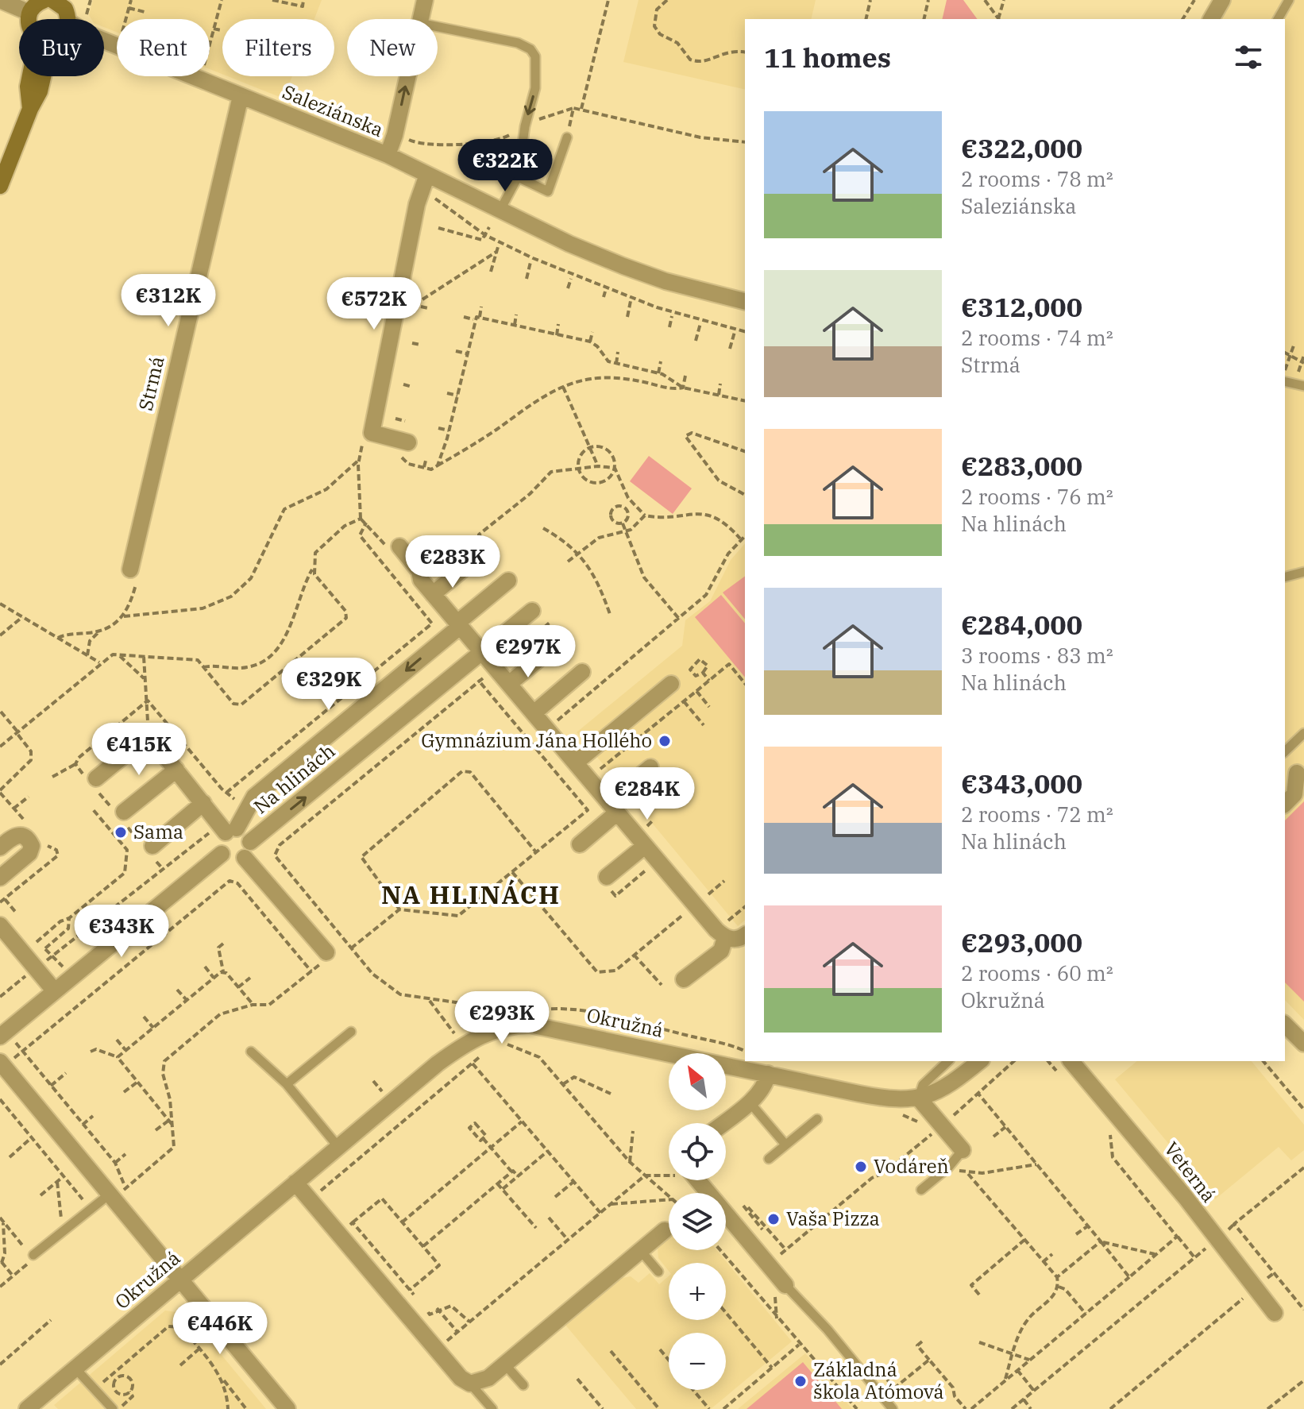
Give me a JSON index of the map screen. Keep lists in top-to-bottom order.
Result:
{
  "streets": {
    "street": [
      "Saleziánska",
      "Strmá",
      "Na hlinách",
      "Okružná",
      "Veterná"
    ]
  },
  "crossings": [
    ["Saleziánska", "Strmá"]
  ],
  "districts": ["NA HLINÁCH"],
  "places": [
    "Gymnázium Jána Hollého",
    "Sama",
    "Vodáreň",
    "Vaša Pizza",
    "Základná škola Atómová"
  ],
  "north": "top left",
  "page": {
    "chip": [
      "Buy",
      "Rent",
      "Filters",
      "New"
    ],
    "heading": "11 homes",
    "list": [
      {
        "name": "€322,000",
        "note": "2 rooms · 78 m² · Saleziánska"
      },
      {
        "name": "€312,000",
        "note": "2 rooms · 74 m² · Strmá"
      },
      {
        "name": "€283,000",
        "note": "2 rooms · 76 m² · Na hlinách"
      },
      {
        "name": "€284,000",
        "note": "3 rooms · 83 m² · Na hlinách"
      },
      {
        "name": "€343,000",
        "note": "2 rooms · 72 m² · Na hlinách"
      },
      {
        "name": "€293,000",
        "note": "2 rooms · 60 m² · Okružná"
      }
    ],
    "price": [
      "€322K",
      "€312K",
      "€572K",
      "€283K",
      "€297K",
      "€329K",
      "€415K",
      "€284K",
      "€343K",
      "€293K",
      "€446K"
    ],
    "map_buttons": ["+", "−"]
  }
}
